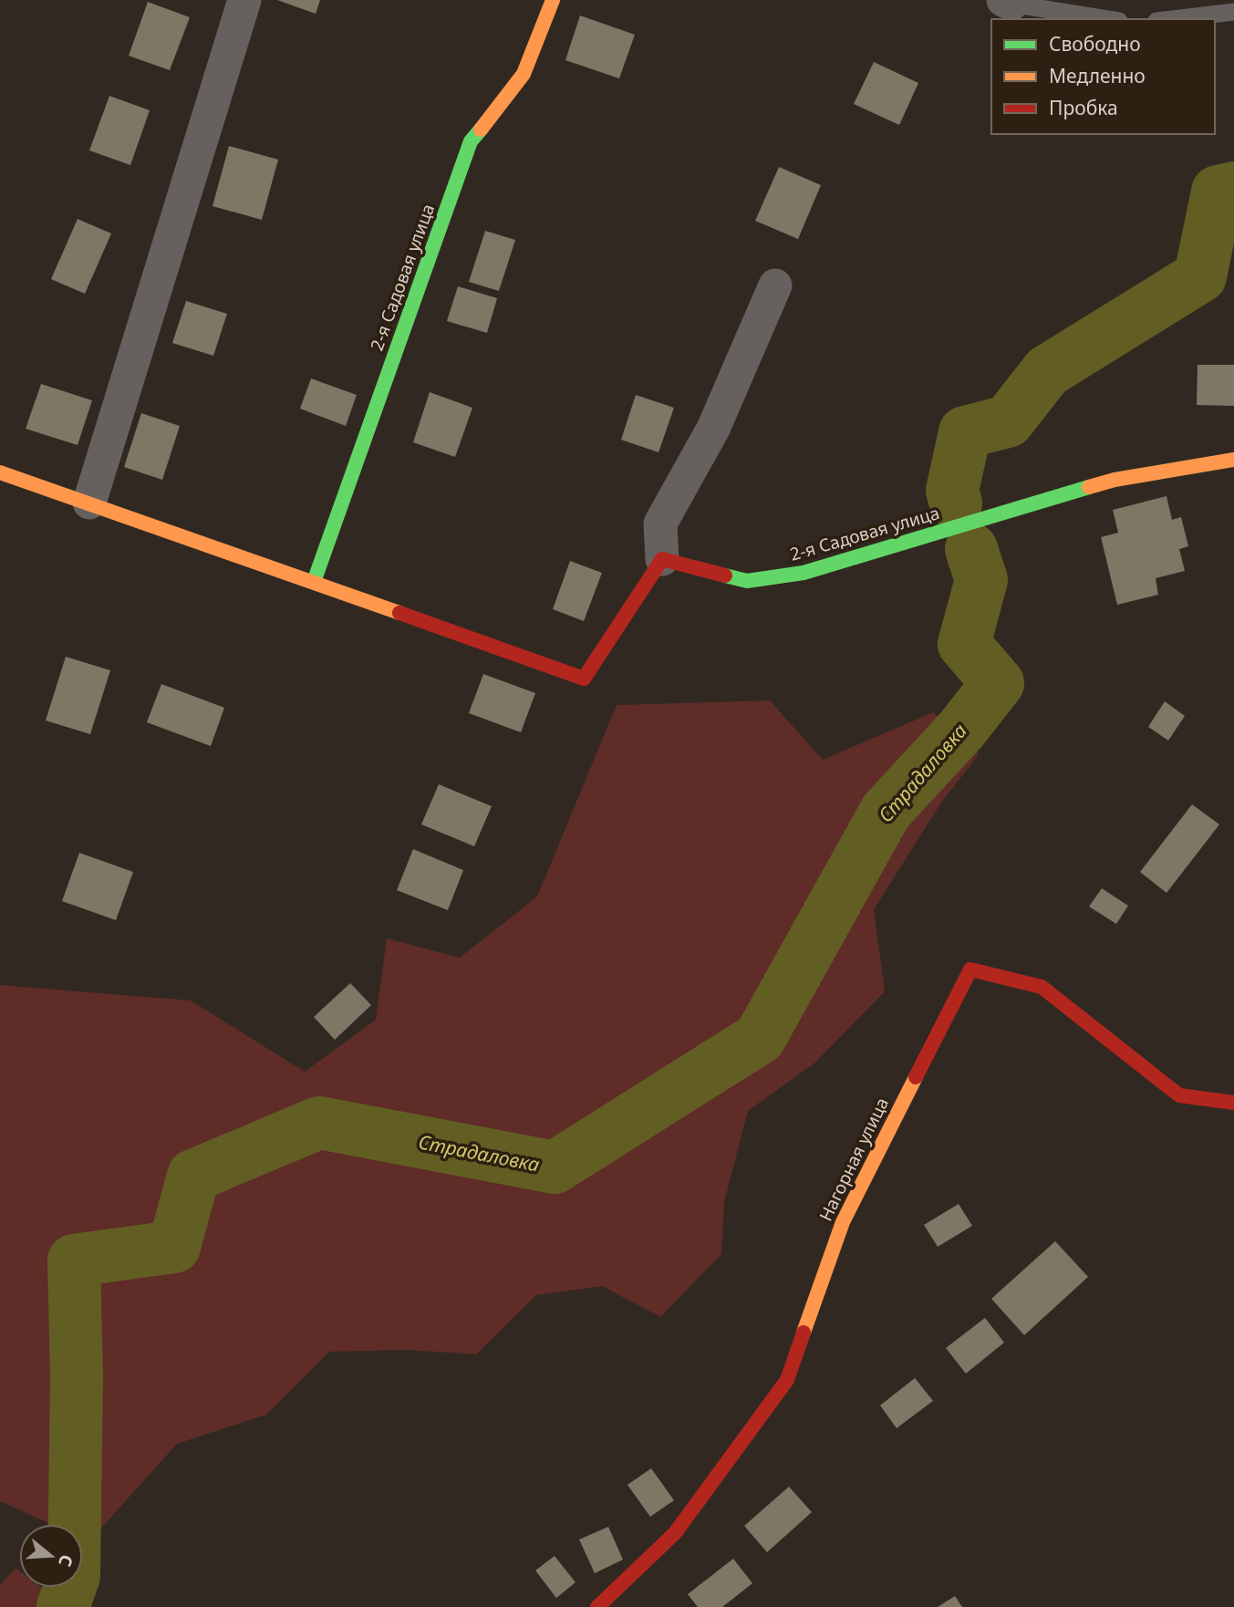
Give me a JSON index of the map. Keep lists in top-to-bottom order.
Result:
{
  "streets": {
    "street": ["2-я Садовая улица", "Нагорная улица"]
  },
  "water": ["Страдаловка"],
  "legend": ["Свободно", "Медленно", "Пробка"],
  "north": "right"
}
